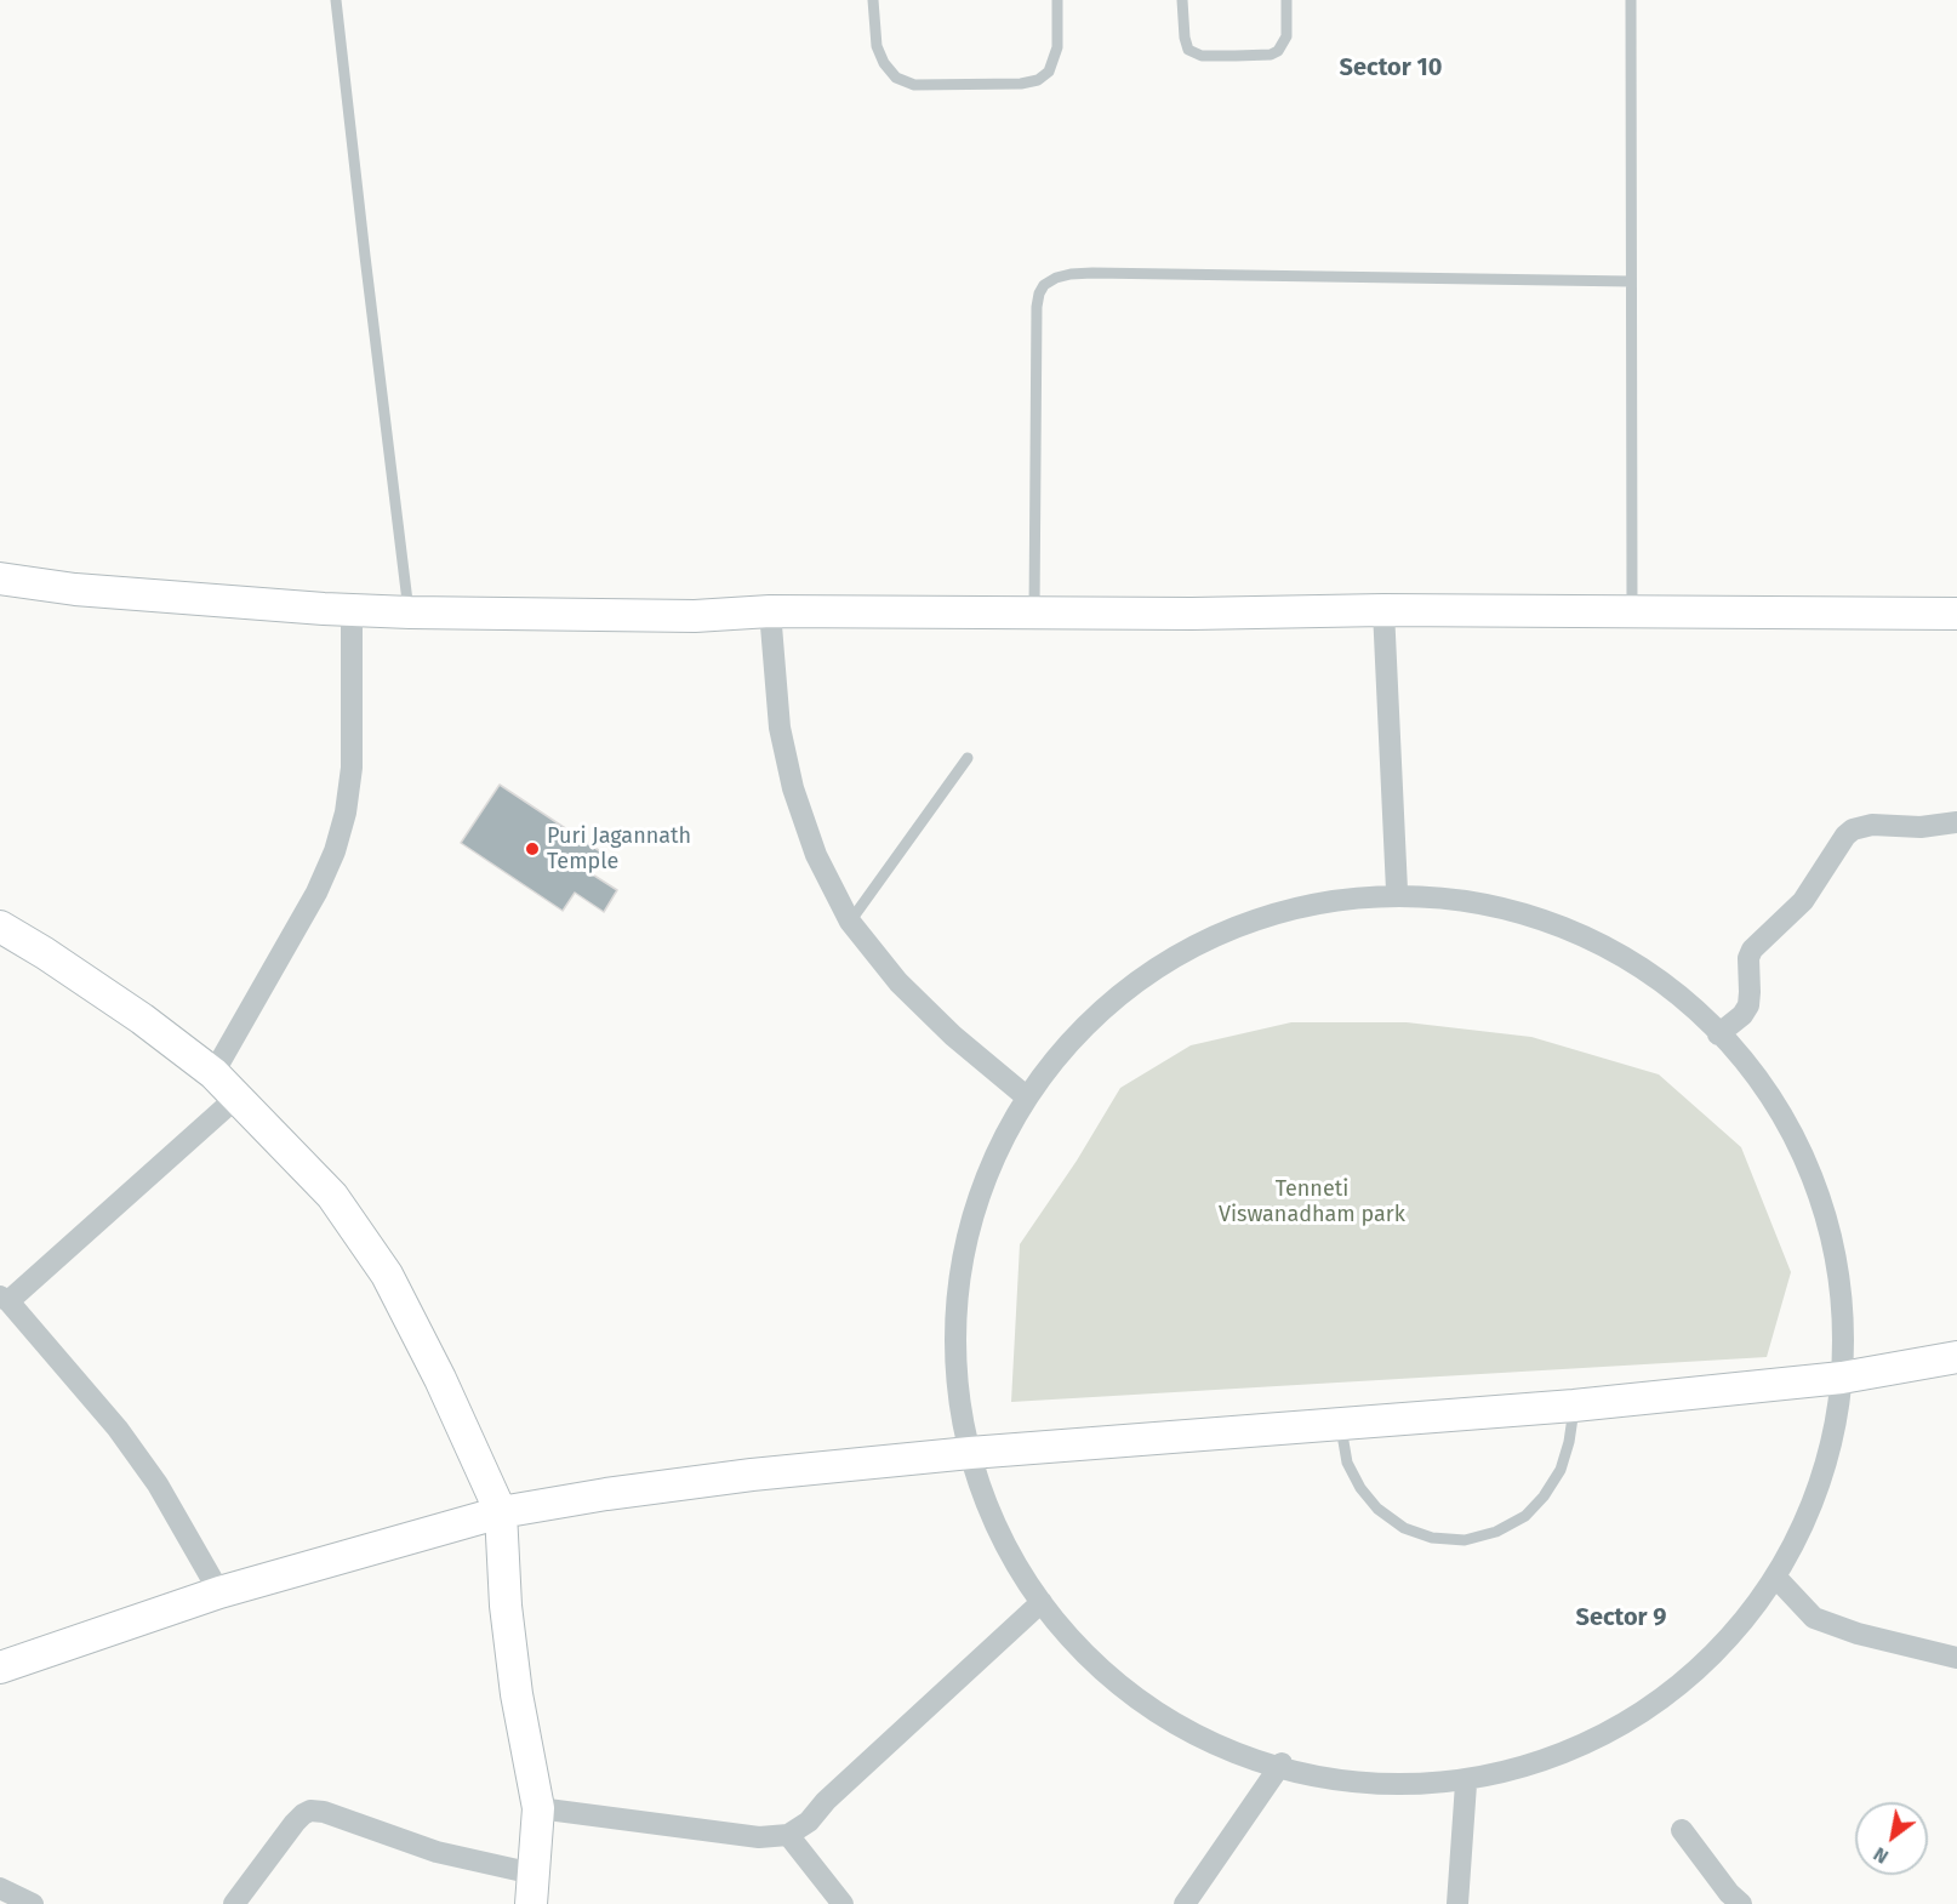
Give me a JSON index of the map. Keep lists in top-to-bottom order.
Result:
{
  "districts": ["Sector 10", "Sector 9"],
  "parks": ["Tenneti Viswanadham park"],
  "places": ["Puri Jagannath Temple"],
  "north": "bottom left"
}
